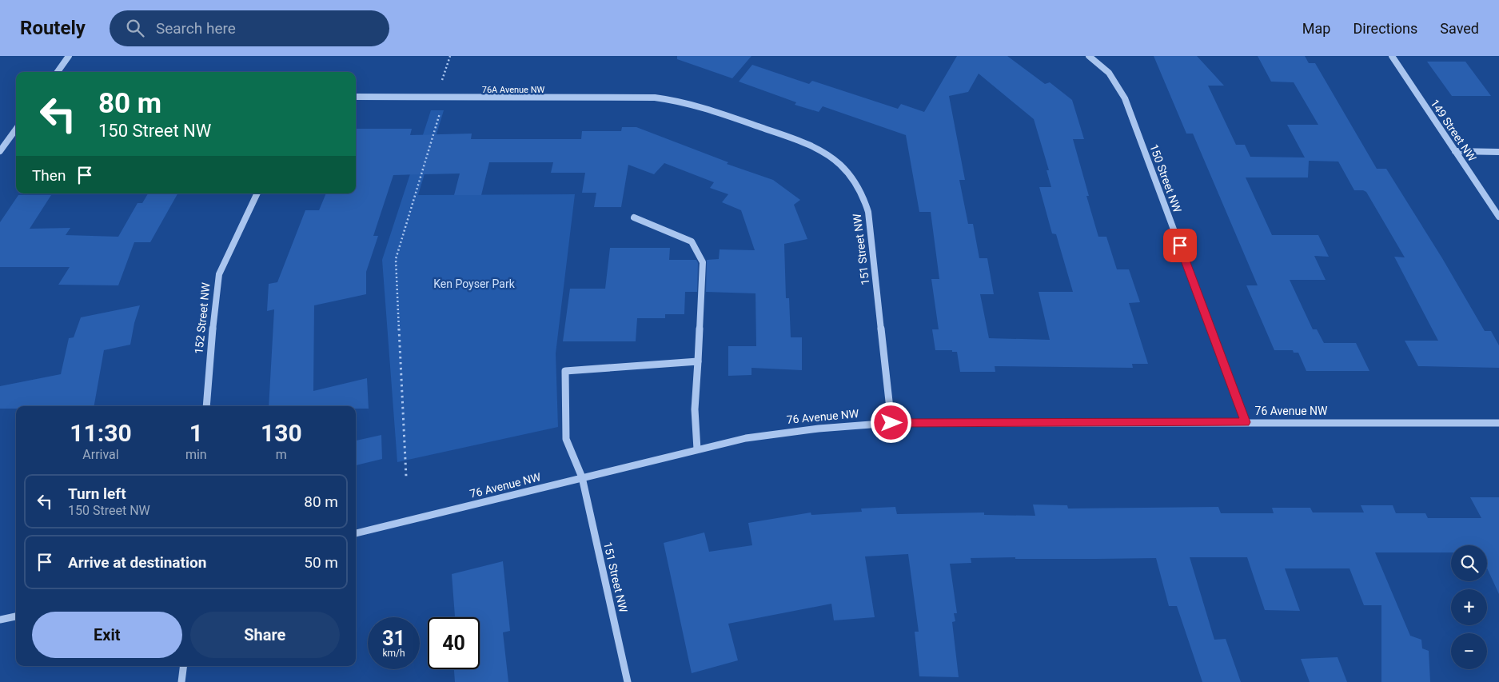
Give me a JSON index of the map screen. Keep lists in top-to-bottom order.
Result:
{
  "streets": {
    "street": [
      "76A Avenue NW",
      "149 Street NW",
      "150 Street NW",
      "151 Street NW",
      "152 Street NW",
      "76 Avenue NW"
    ]
  },
  "crossings": [
    ["76A Avenue NW", "151 Street NW"],
    ["150 Street NW", "76 Avenue NW"],
    ["151 Street NW", "76 Avenue NW"]
  ],
  "parks": ["Ken Poyser Park"],
  "page": {
    "header": "Routely",
    "search": "Search here",
    "nav": ["Map", "Directions", "Saved"],
    "turn": ["80 m", "150 Street NW"],
    "then": "Then",
    "eta": [
      "11:30",
      "Arrival",
      "1",
      "min",
      "130",
      "m"
    ],
    "list": [
      {
        "name": "Turn left",
        "note": "150 Street NW",
        "value": "80 m"
      },
      {
        "name": "Arrive at destination",
        "value": "50 m"
      }
    ],
    "map_buttons": ["+", "−"],
    "buttons": ["Exit", "Share"],
    "speed": "31 km/h",
    "limit": "40"
  }
}
